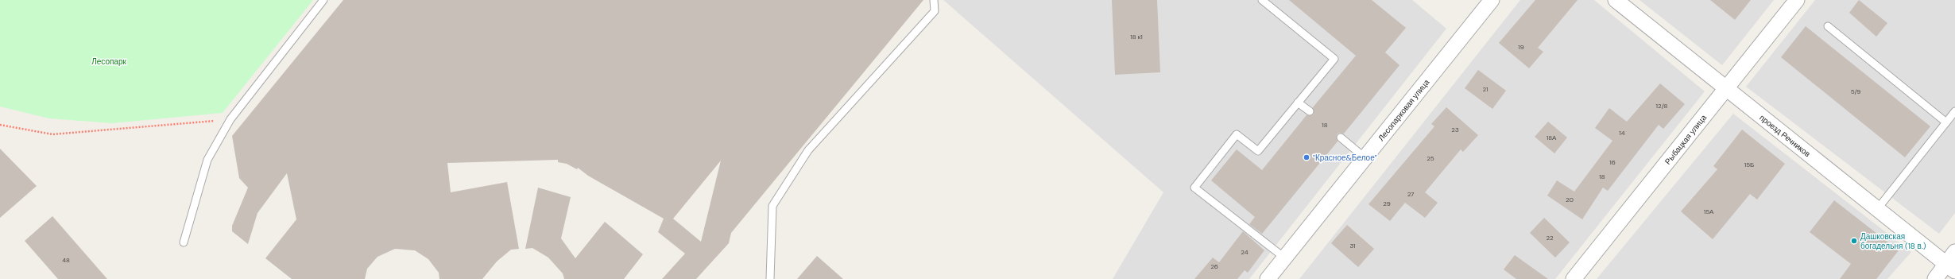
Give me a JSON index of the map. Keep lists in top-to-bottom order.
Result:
{
  "streets": {
    "street": ["Лесопарковая улица", "проезд Речников", "Рыбацкая улица"]
  },
  "crossings": [
    ["проезд Речников", "Рыбацкая улица"]
  ],
  "parks": ["Лесопарк"],
  "places": ["\"Красное&Белое\"", "Дашковская богадельня (18 в.)"],
  "house_numbers": [
    "18 к1",
    "19",
    "21",
    "5/9",
    "12/8",
    "18",
    "23",
    "14",
    "18А",
    "25",
    "16",
    "15Б",
    "18",
    "27",
    "20",
    "29",
    "15А",
    "22",
    "31",
    "24",
    "48",
    "26"
  ]
}
